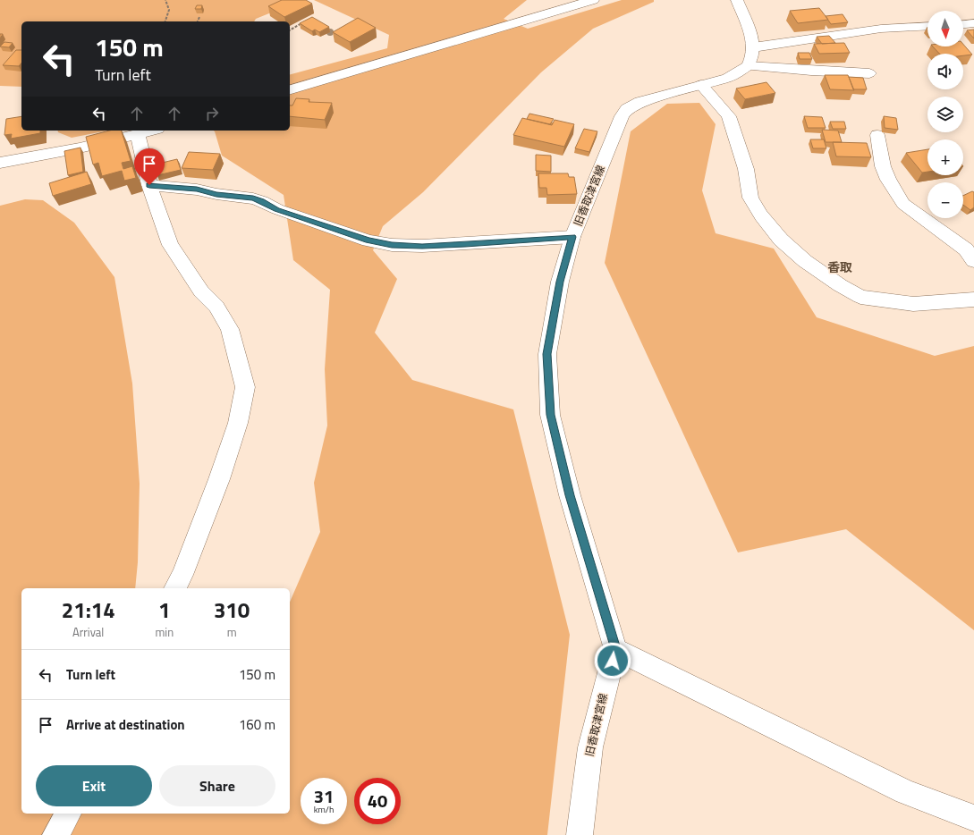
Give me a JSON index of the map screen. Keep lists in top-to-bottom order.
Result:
{
  "streets": {
    "street": ["旧香取津宮線"]
  },
  "districts": ["香取"],
  "north": "bottom",
  "page": {
    "map_buttons": ["+", "−"],
    "turn": ["150 m", "Turn left"],
    "eta": [
      "21:14",
      "Arrival",
      "1",
      "min",
      "310",
      "m"
    ],
    "list": [
      {
        "name": "Turn left",
        "value": "150 m"
      },
      {
        "name": "Arrive at destination",
        "value": "160 m"
      }
    ],
    "buttons": ["Exit", "Share"],
    "speed": "31 km/h",
    "limit": "40"
  }
}
